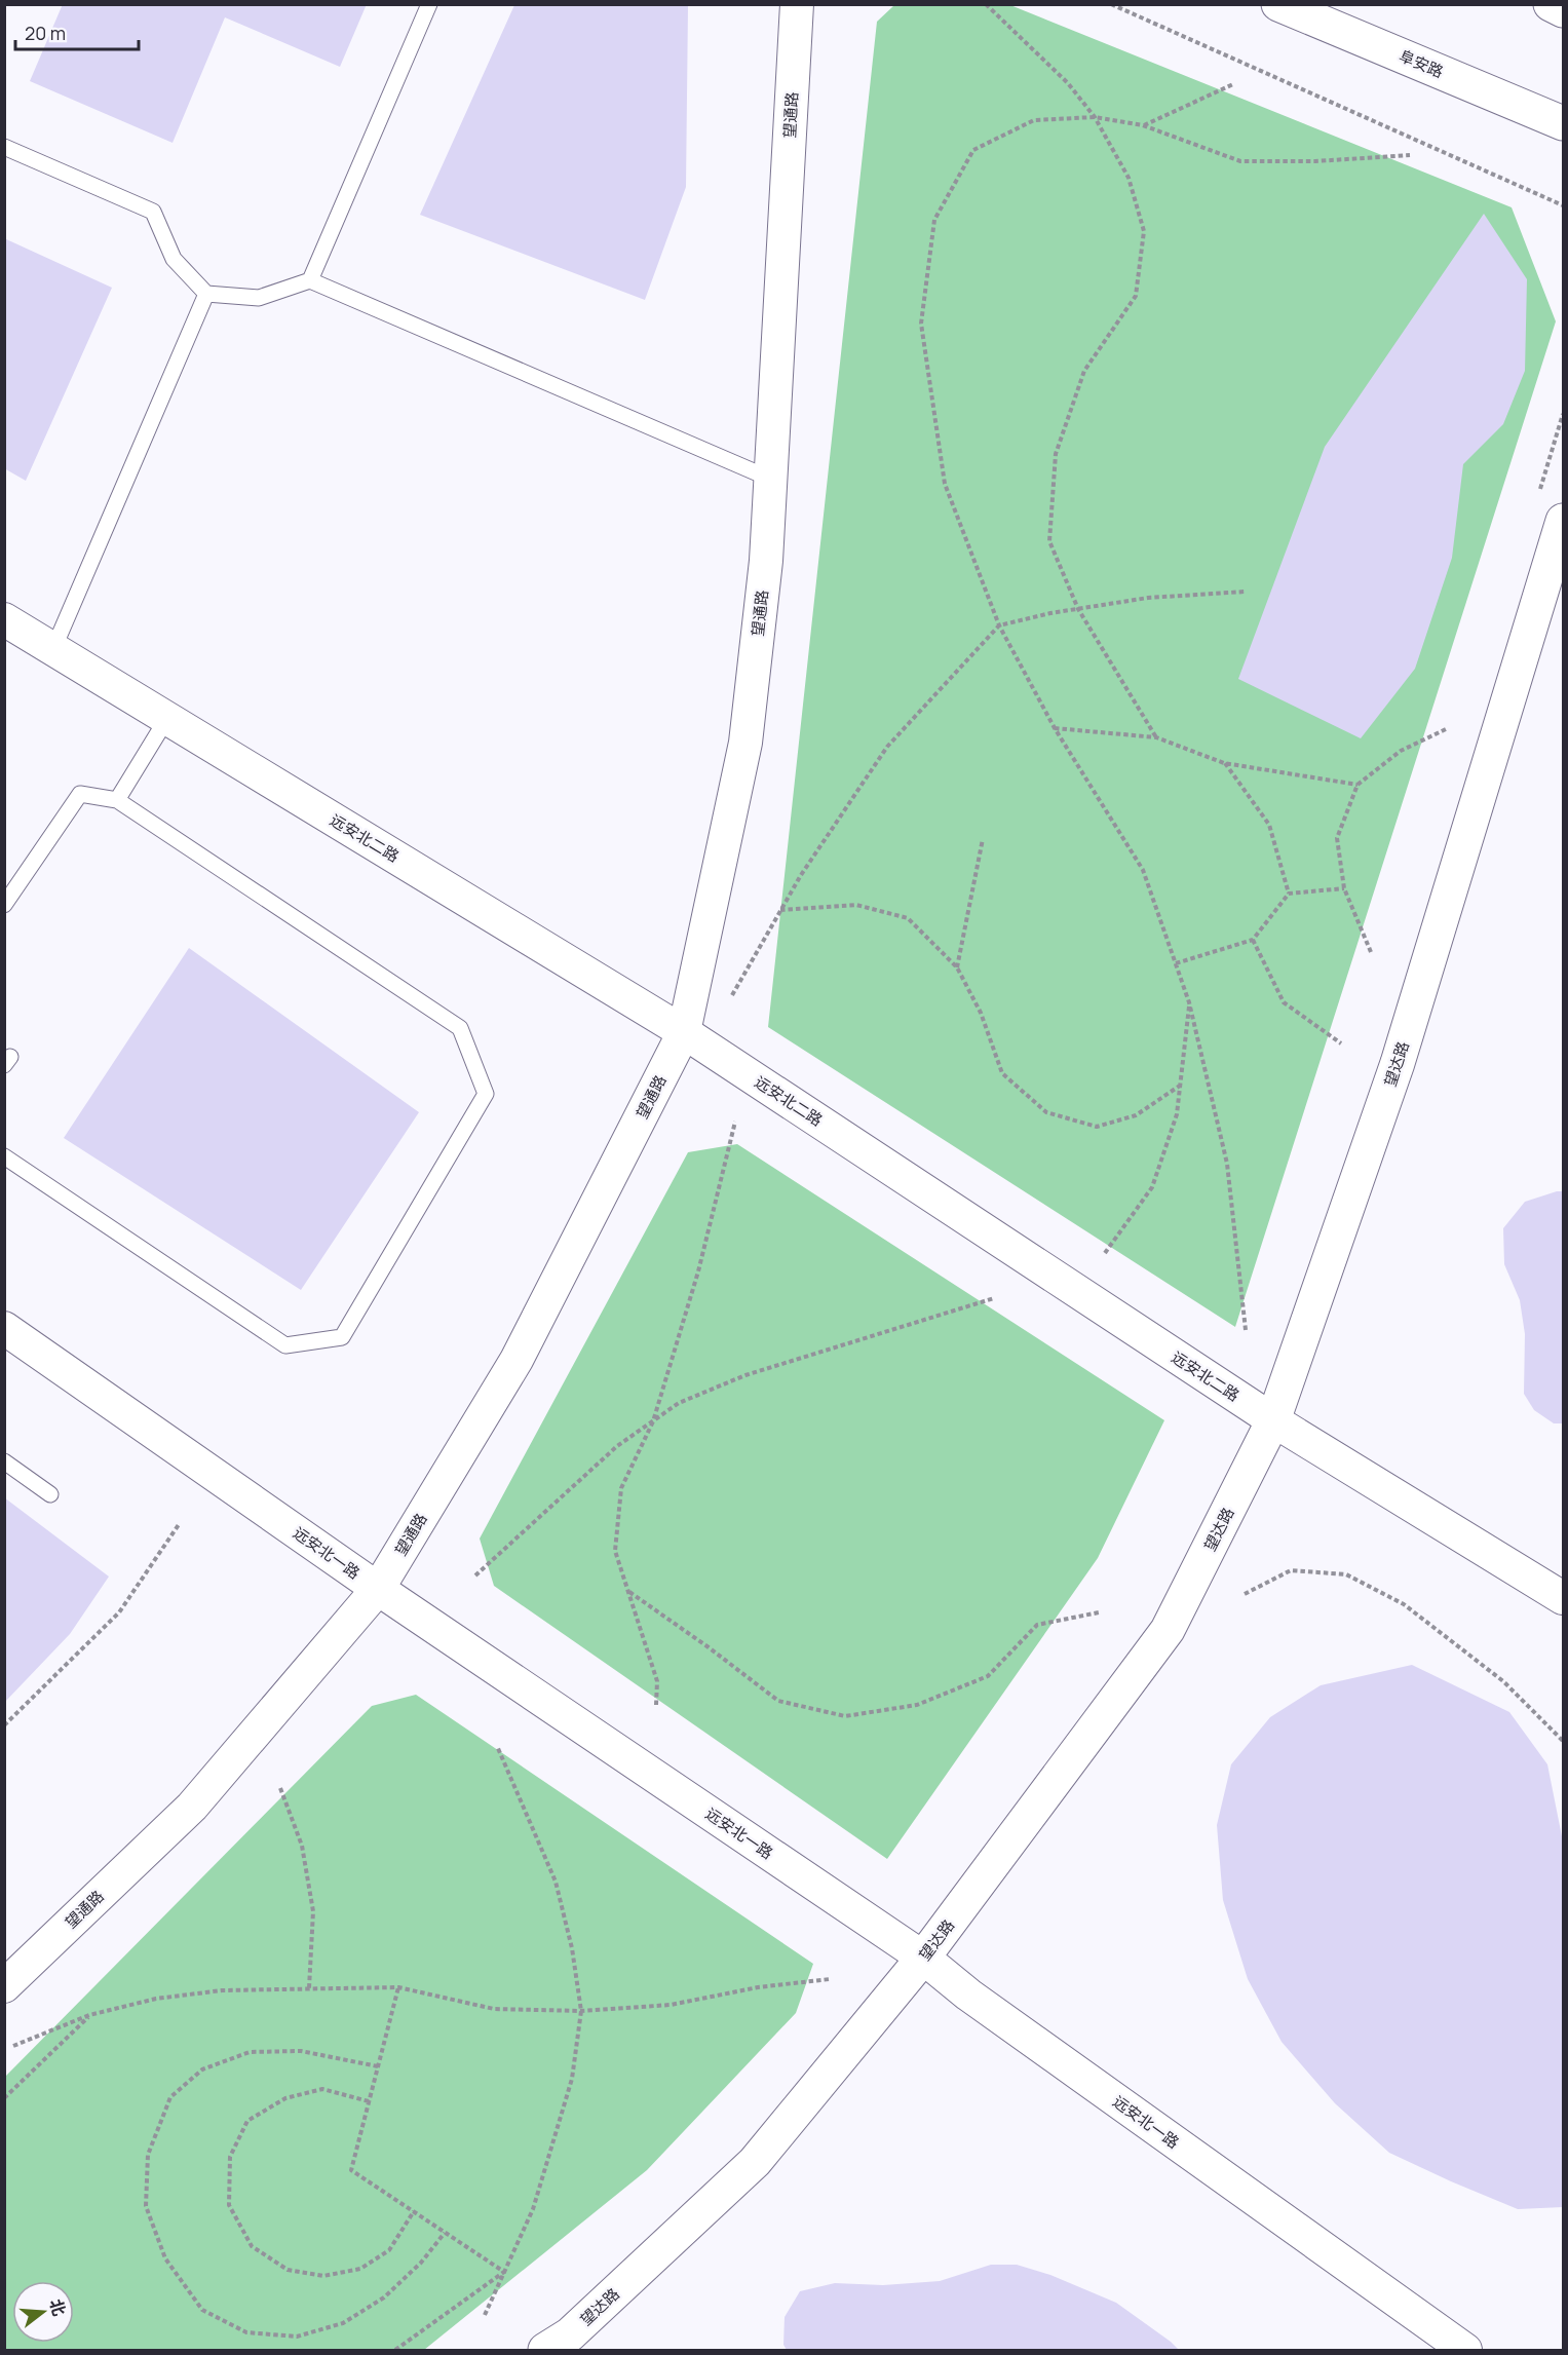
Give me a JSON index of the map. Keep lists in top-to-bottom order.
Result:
{
  "streets": {
    "street": [
      "阜安路",
      "望通路",
      "远安北二路",
      "望达路",
      "远安北一路"
    ]
  },
  "crossings": [
    ["望通路", "远安北二路"],
    ["望通路", "远安北一路"],
    ["远安北二路", "望达路"],
    ["望达路", "远安北一路"]
  ],
  "scale_bar": "20 m",
  "north": "right"
}
